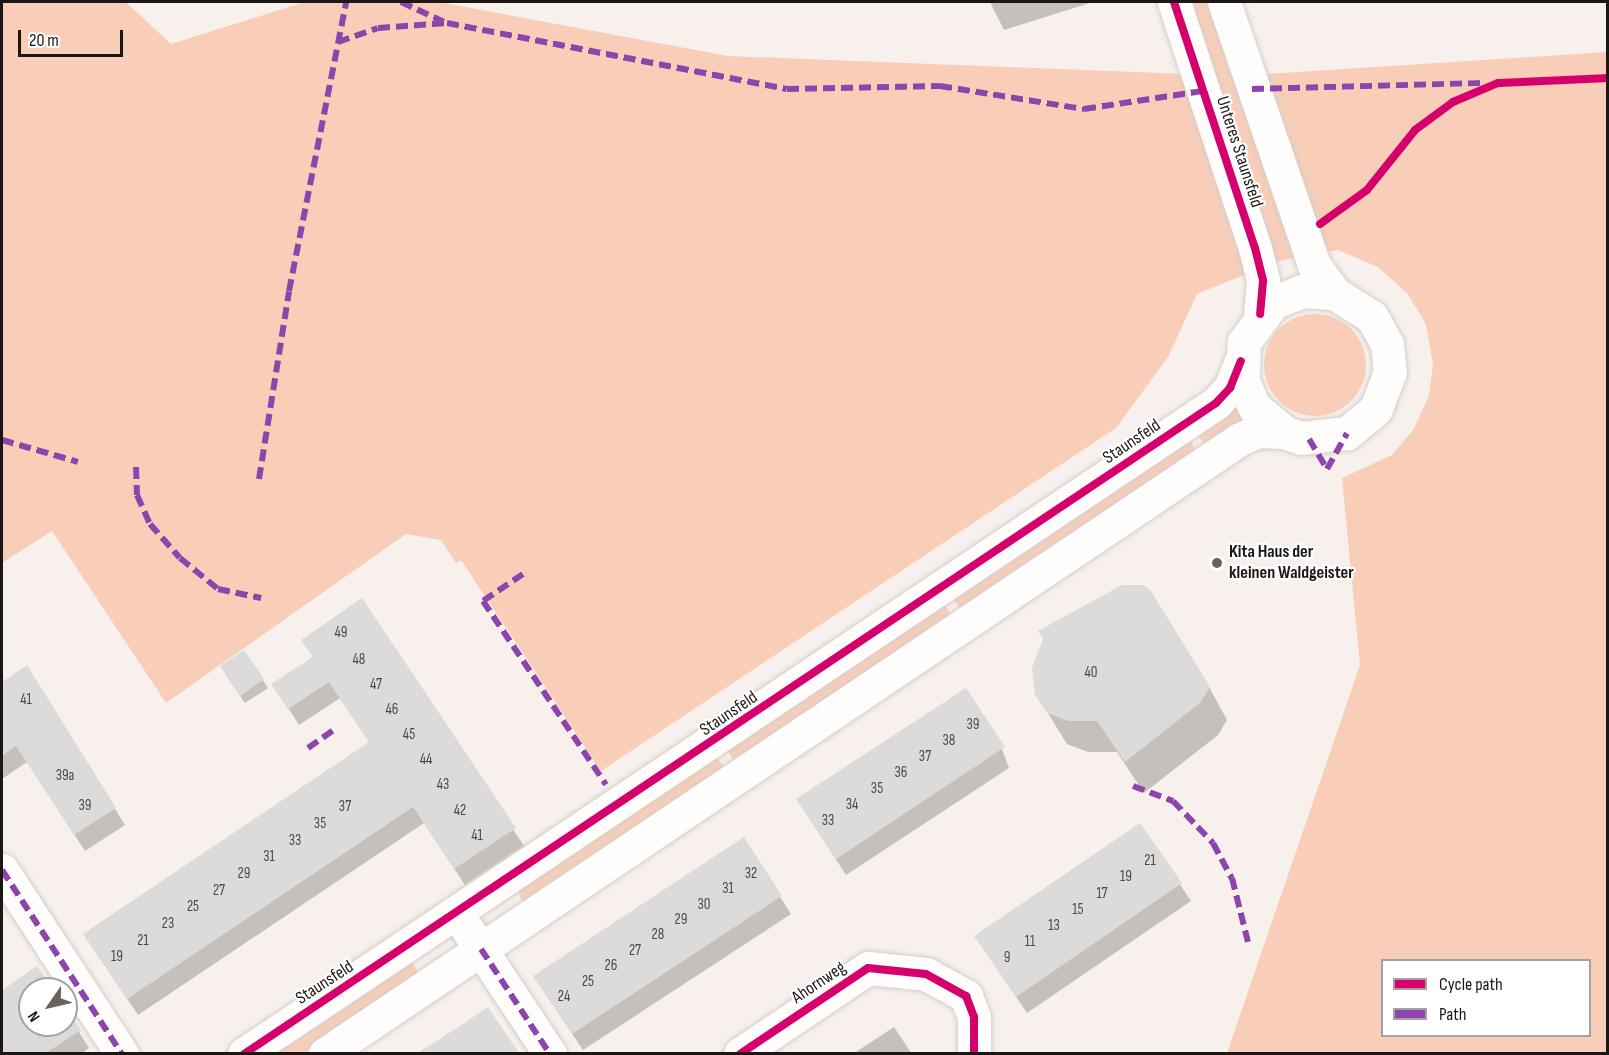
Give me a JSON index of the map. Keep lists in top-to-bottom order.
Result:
{
  "streets": {
    "street": ["Unteres Staunsfeld", "Staunsfeld", "Ahornweg"]
  },
  "crossings": [
    ["Unteres Staunsfeld", "Staunsfeld"]
  ],
  "places": ["Kita Haus der kleinen Waldgeister"],
  "house_numbers": [
    "49",
    "48",
    "40",
    "47",
    "41",
    "46",
    "39",
    "45",
    "38",
    "37",
    "44",
    "36",
    "39a",
    "43",
    "35",
    "34",
    "39",
    "37",
    "42",
    "33",
    "35",
    "41",
    "33",
    "31",
    "21",
    "29",
    "32",
    "19",
    "31",
    "27",
    "17",
    "30",
    "25",
    "15",
    "29",
    "23",
    "13",
    "28",
    "21",
    "11",
    "27",
    "19",
    "9",
    "26",
    "25",
    "24"
  ],
  "legend": ["Cycle path", "Path"],
  "scale_bar": "20 m",
  "north": "bottom left"
}
